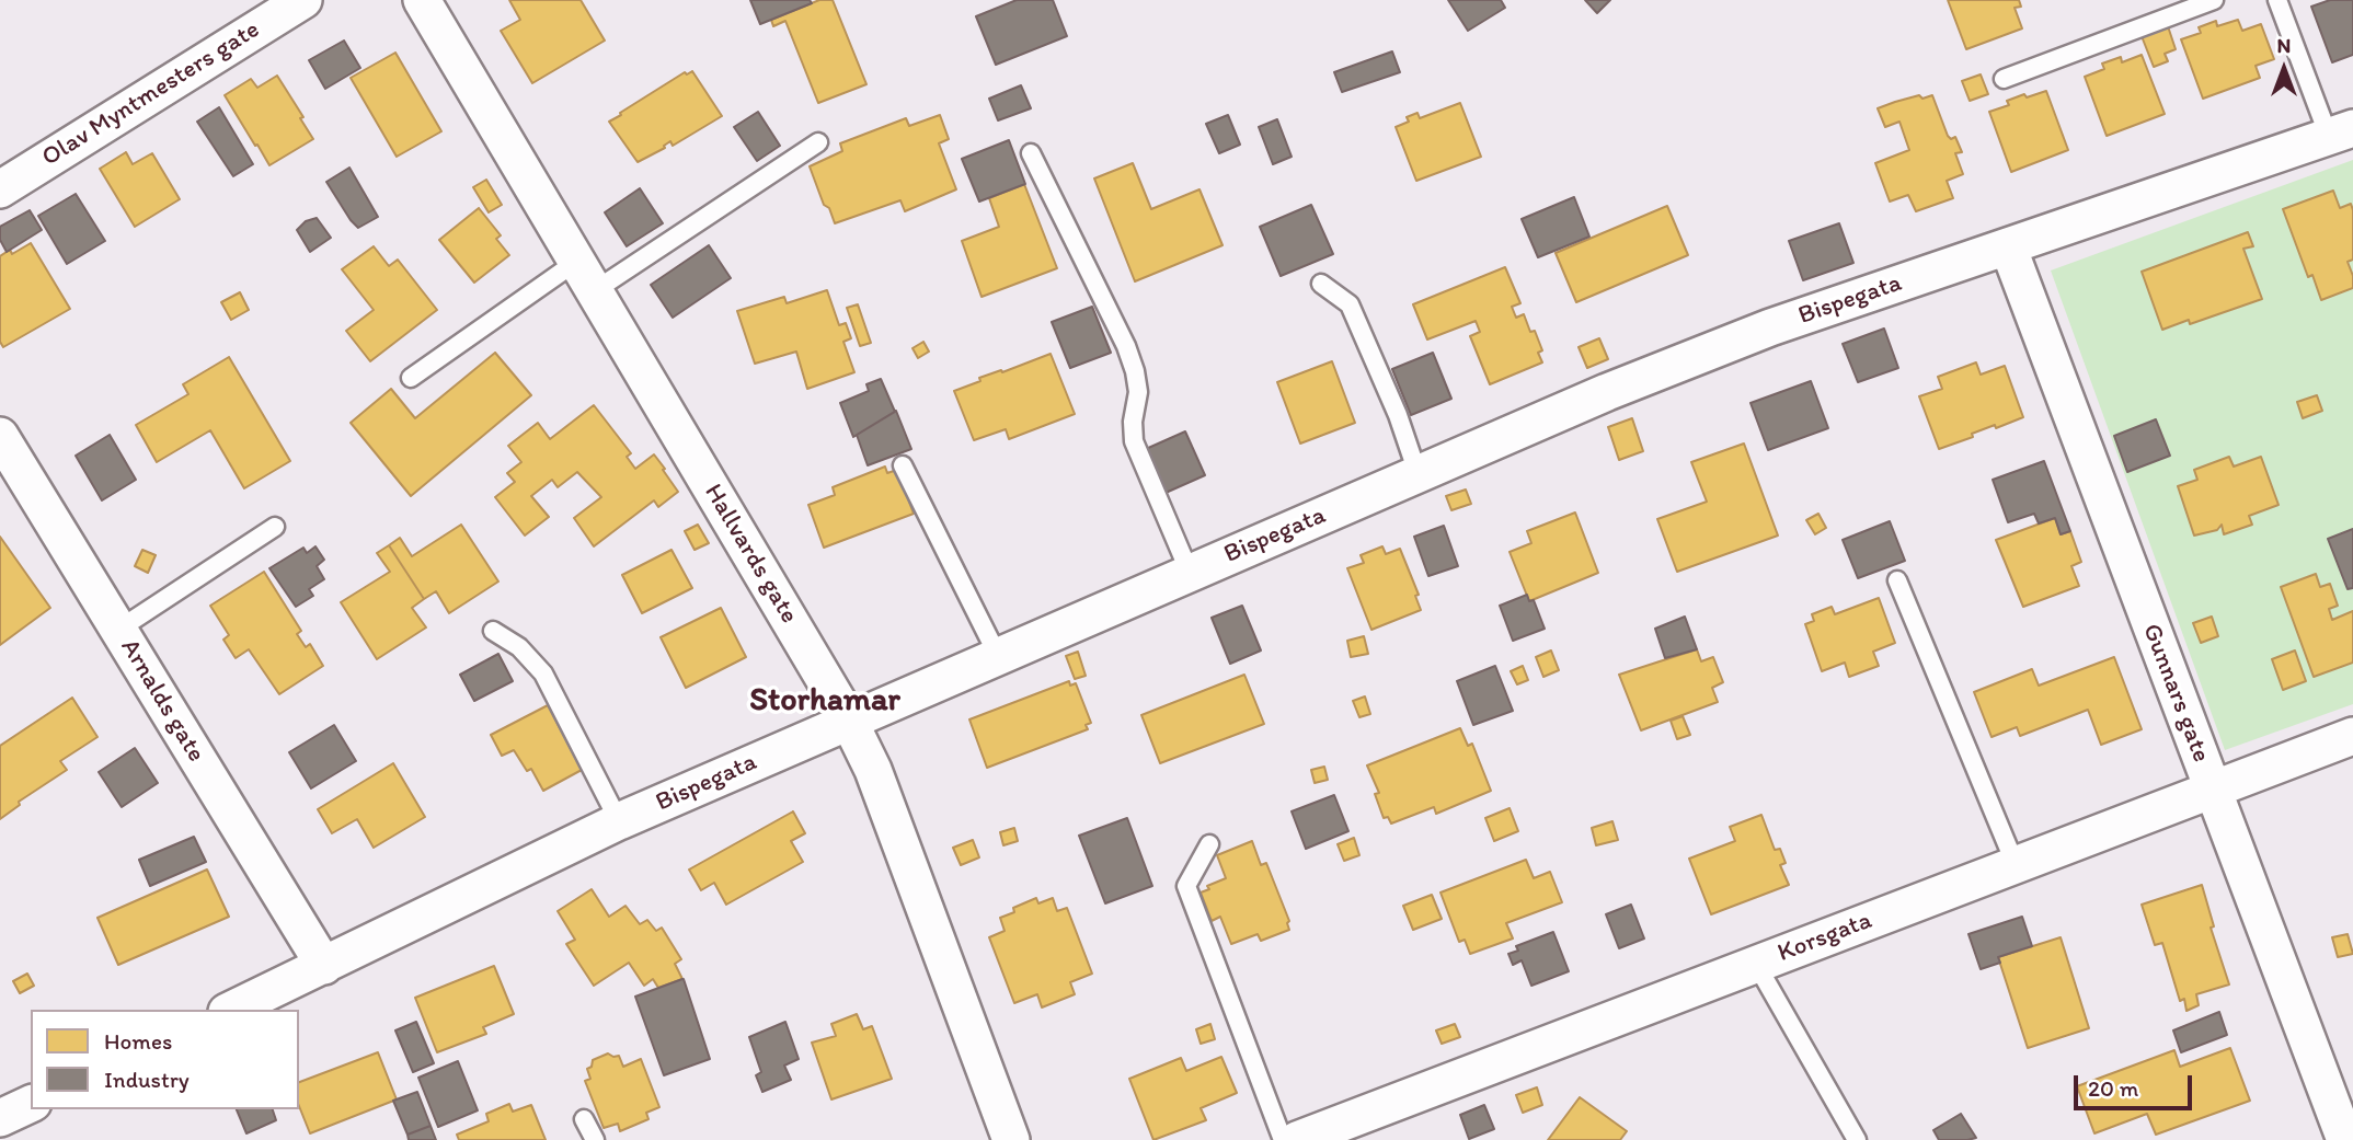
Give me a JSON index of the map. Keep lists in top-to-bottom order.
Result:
{
  "streets": {
    "street": [
      "Olav Myntmesters gate",
      "Bispegata",
      "Hallvards gate",
      "Gunnars gate",
      "Arnalds gate",
      "Korsgata"
    ]
  },
  "crossings": [
    ["Bispegata", "Hallvards gate"],
    ["Bispegata", "Gunnars gate"],
    ["Bispegata", "Arnalds gate"],
    ["Gunnars gate", "Korsgata"]
  ],
  "districts": ["Storhamar"],
  "legend": ["Homes", "Industry"],
  "scale_bar": "20 m",
  "north": "top"
}
